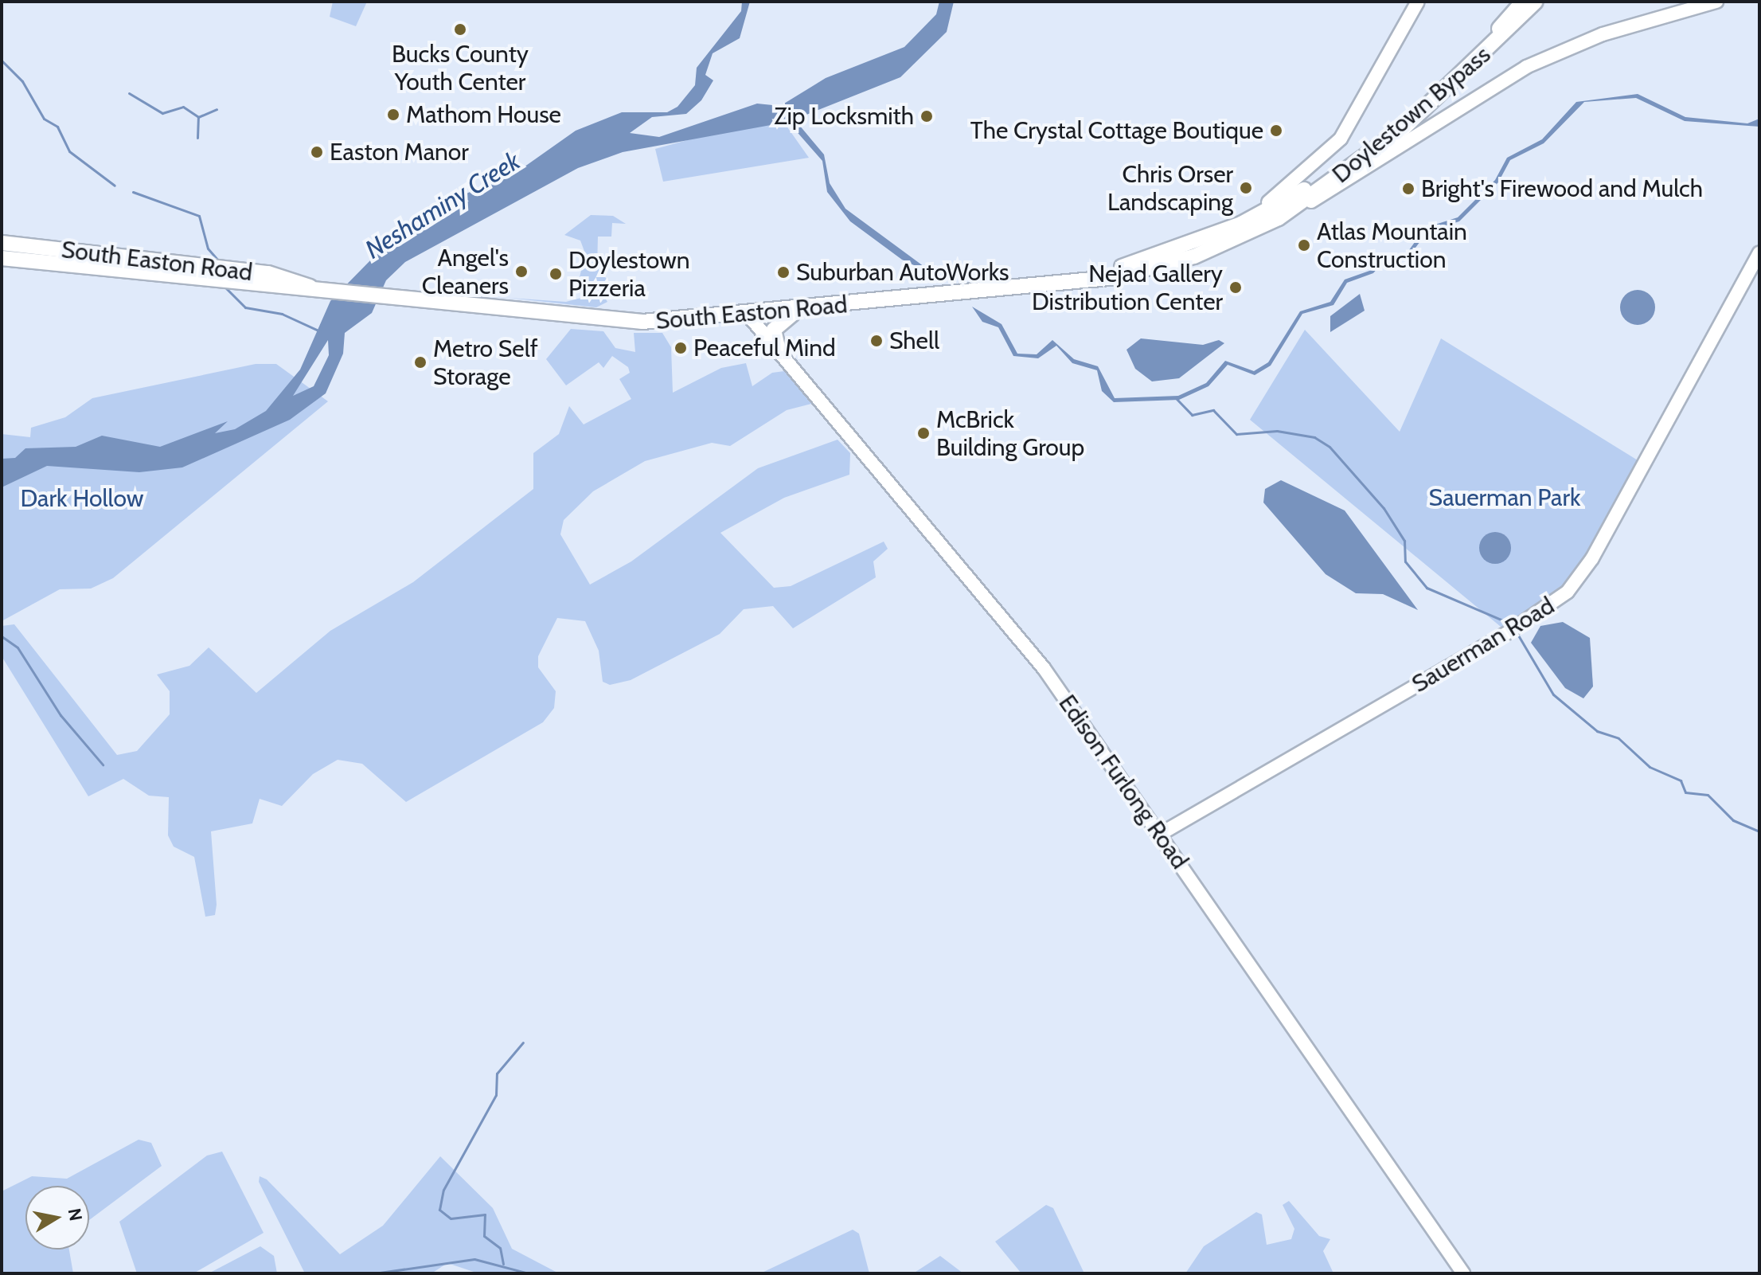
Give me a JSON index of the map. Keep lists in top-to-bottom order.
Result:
{
  "streets": {
    "highway": ["Doylestown Bypass", "South Easton Road"],
    "main road": ["Sauerman Road", "Edison Furlong Road"]
  },
  "crossings": [
    ["Doylestown Bypass", "South Easton Road"],
    ["South Easton Road", "Edison Furlong Road"],
    ["Sauerman Road", "Edison Furlong Road"]
  ],
  "water": ["Neshaminy Creek"],
  "parks": ["Sauerman Park", "Dark Hollow"],
  "places": [
    "Bucks County Youth Center",
    "Mathom House",
    "Zip Locksmith",
    "The Crystal Cottage Boutique",
    "Easton Manor",
    "Chris Orser Landscaping",
    "Bright's Firewood and Mulch",
    "Atlas Mountain Construction",
    "Angel's Cleaners",
    "Suburban AutoWorks",
    "Doylestown Pizzeria",
    "Nejad Gallery Distribution Center",
    "Shell",
    "Peaceful Mind",
    "Metro Self Storage",
    "McBrick Building Group"
  ],
  "north": "right"
}
